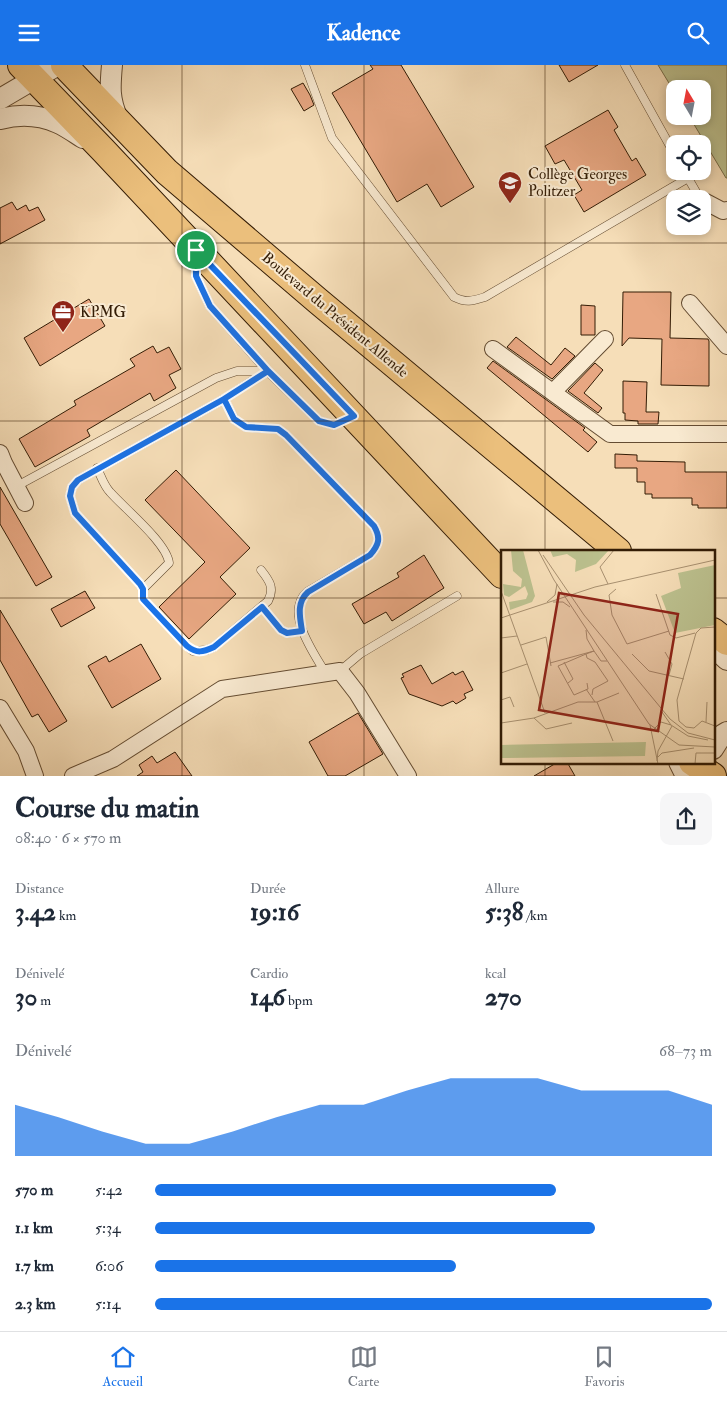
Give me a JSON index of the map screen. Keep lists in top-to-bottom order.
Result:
{
  "streets": {
    "main road": ["Boulevard du Président Allende"]
  },
  "places": {
    "school or university": ["Collège Georges Politzer"],
    "office": ["KPMG"]
  },
  "north": "top",
  "page": {
    "header": "Kadence",
    "heading": ["Course du matin", "08:40 · 6 × 570 m"],
    "stats": [
      ["Distance", "3.42 km"],
      ["Durée", "19:16"],
      ["Allure", "5:38 /km"],
      ["Dénivelé", "30 m"],
      ["Cardio", "146 bpm"],
      ["kcal", "270"]
    ],
    "chart": ["Dénivelé", "68–73 m"],
    "list": [
      {
        "name": "570 m",
        "note": "5:42"
      },
      {
        "name": "1.1 km",
        "note": "5:34"
      },
      {
        "name": "1.7 km",
        "note": "6:06"
      },
      {
        "name": "2.3 km",
        "note": "5:14"
      }
    ],
    "tabs": ["Accueil", "Carte", "Favoris"]
  }
}
